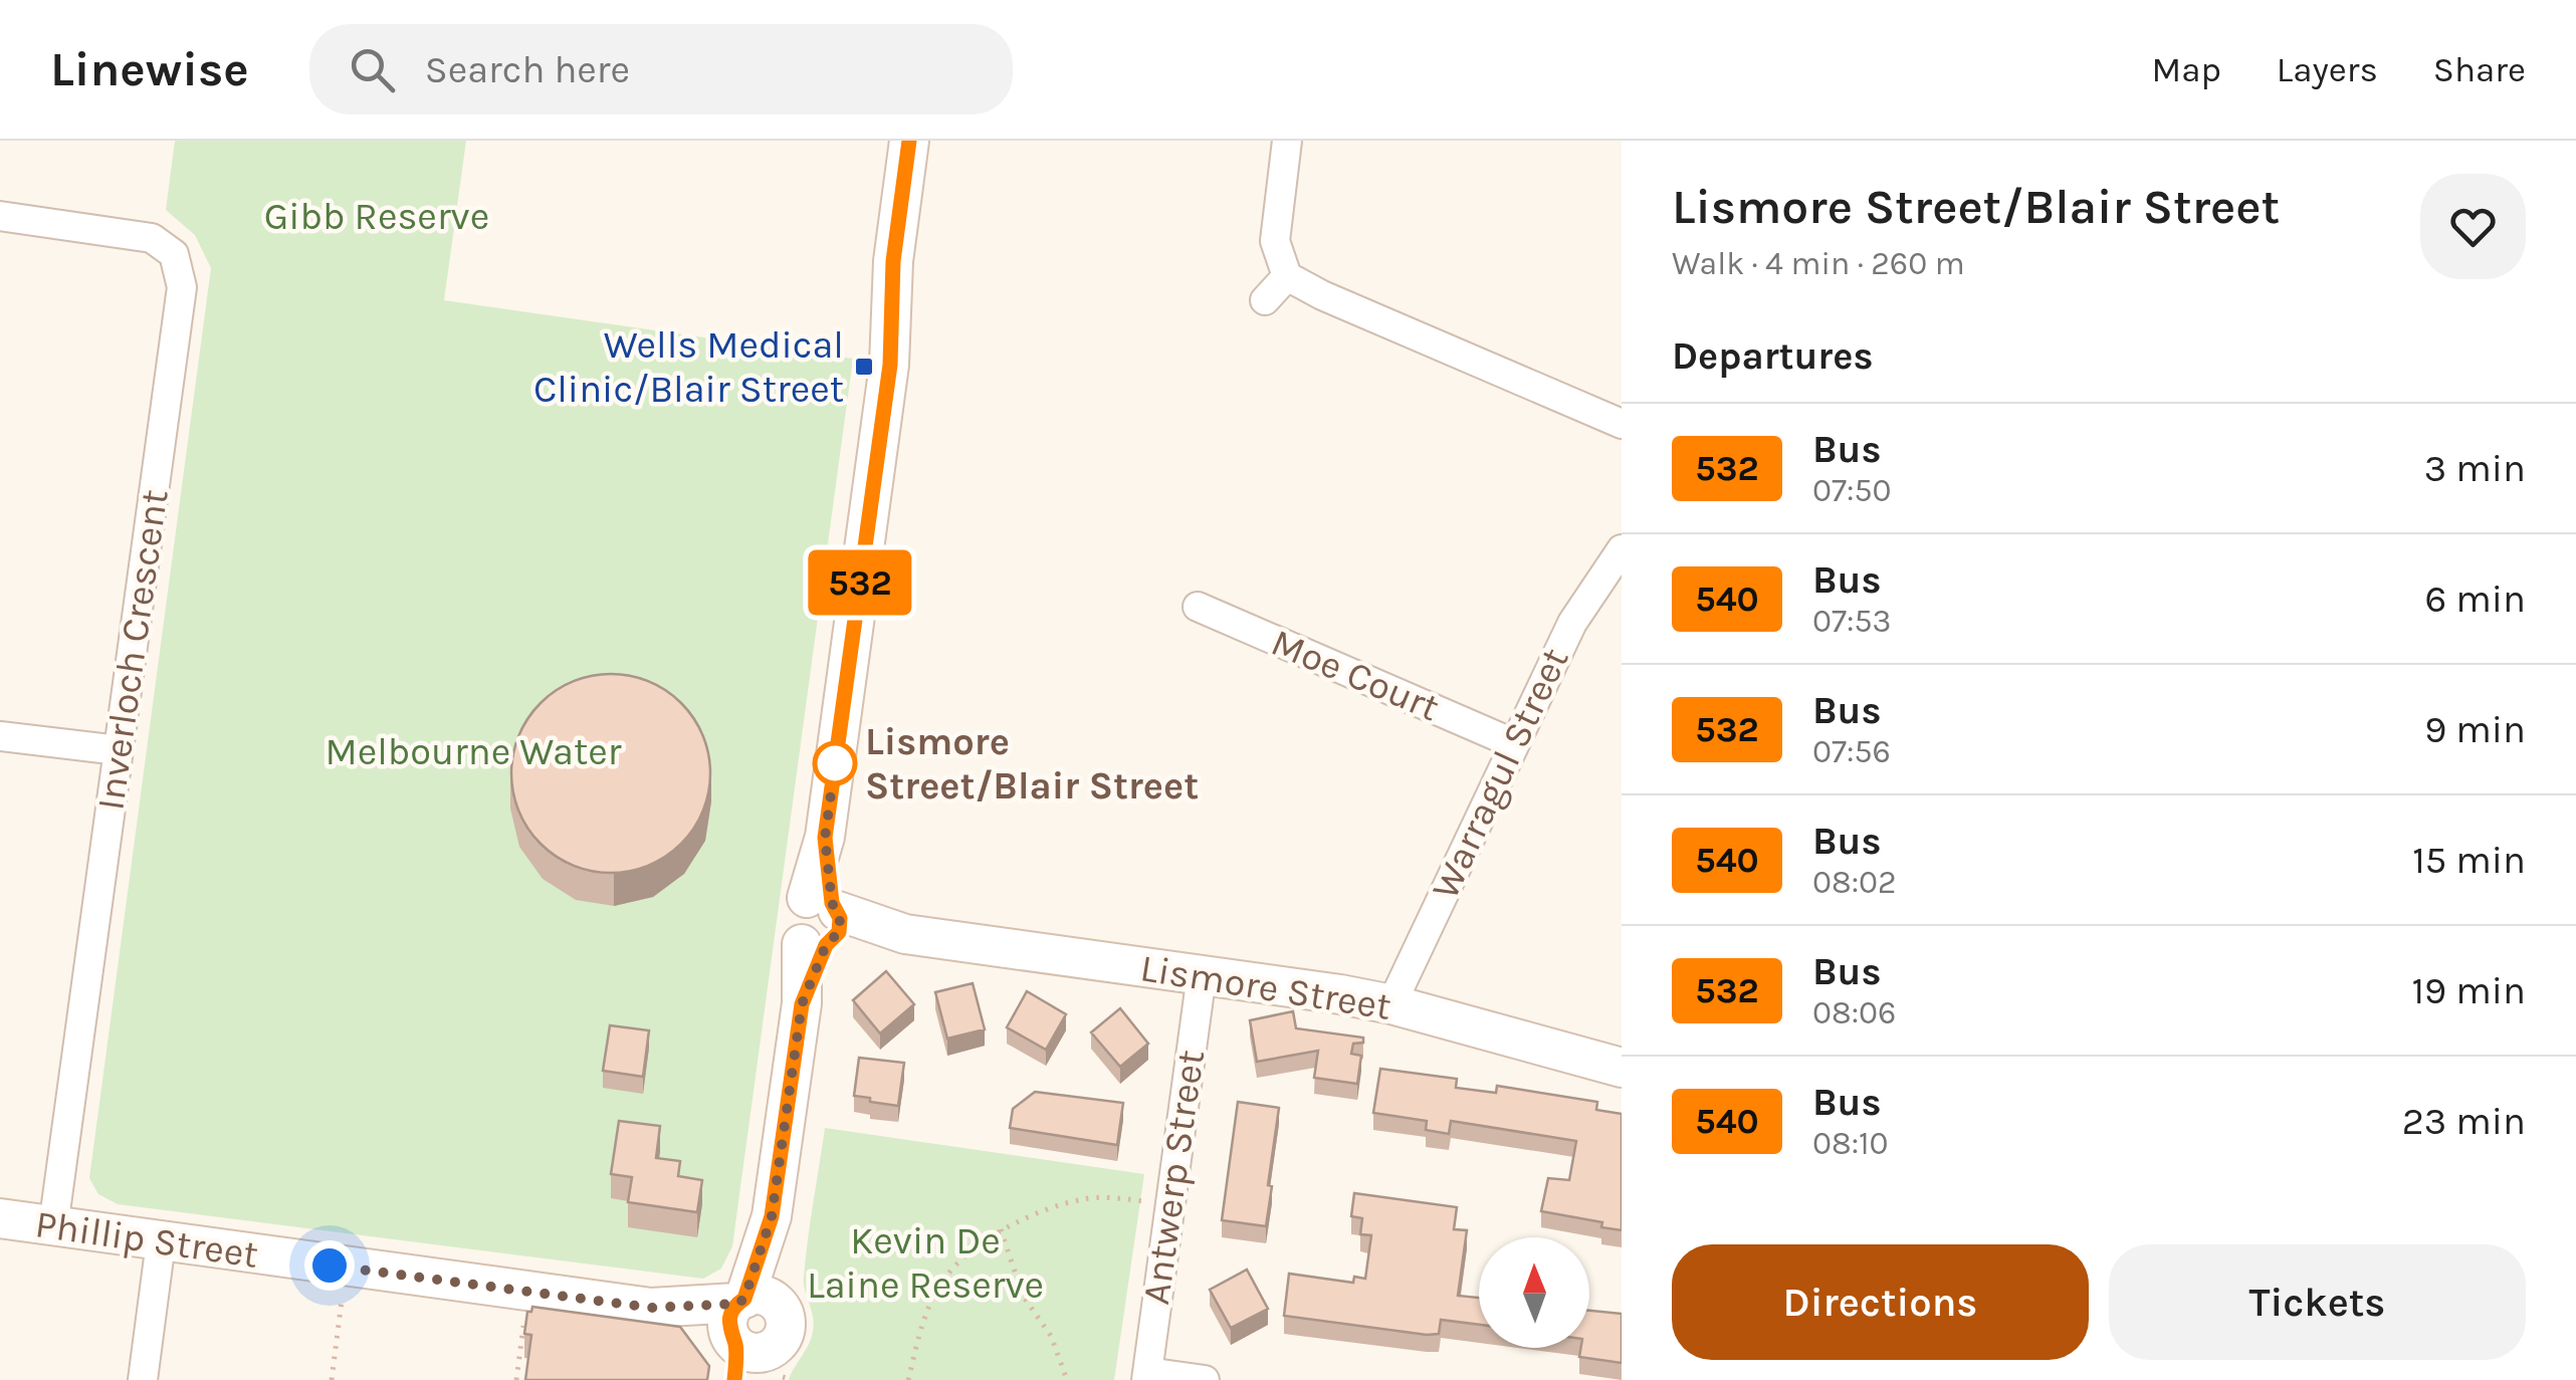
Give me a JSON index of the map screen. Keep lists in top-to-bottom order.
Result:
{
  "streets": {
    "street": [
      "Inverloch Crescent",
      "Moe Court",
      "Warragul Street",
      "Lismore Street",
      "Antwerp Street",
      "Phillip Street"
    ]
  },
  "crossings": [
    ["Inverloch Crescent", "Phillip Street"],
    ["Moe Court", "Warragul Street"],
    ["Warragul Street", "Lismore Street"],
    ["Lismore Street", "Antwerp Street"]
  ],
  "parks": ["Gibb Reserve", "Melbourne Water", "Kevin De Laine Reserve"],
  "places": {
    "transit": ["Wells Medical Clinic/Blair Street"],
    "other": ["Lismore Street/Blair Street"]
  },
  "lines": ["bus line 532"],
  "north": "top",
  "page": {
    "header": "Linewise",
    "search": "Search here",
    "nav": ["Map", "Layers", "Share"],
    "on_map": "532",
    "heading": [
      ["Lismore Street/Blair Street", "Walk · 4 min · 260 m"],
      "Departures"
    ],
    "list": [
      {
        "mark": "532",
        "name": "Bus",
        "note": "07:50",
        "value": "3 min"
      },
      {
        "mark": "540",
        "name": "Bus",
        "note": "07:53",
        "value": "6 min"
      },
      {
        "mark": "532",
        "name": "Bus",
        "note": "07:56",
        "value": "9 min"
      },
      {
        "mark": "540",
        "name": "Bus",
        "note": "08:02",
        "value": "15 min"
      },
      {
        "mark": "532",
        "name": "Bus",
        "note": "08:06",
        "value": "19 min"
      },
      {
        "mark": "540",
        "name": "Bus",
        "note": "08:10",
        "value": "23 min"
      }
    ],
    "buttons": ["Directions", "Tickets"]
  }
}
